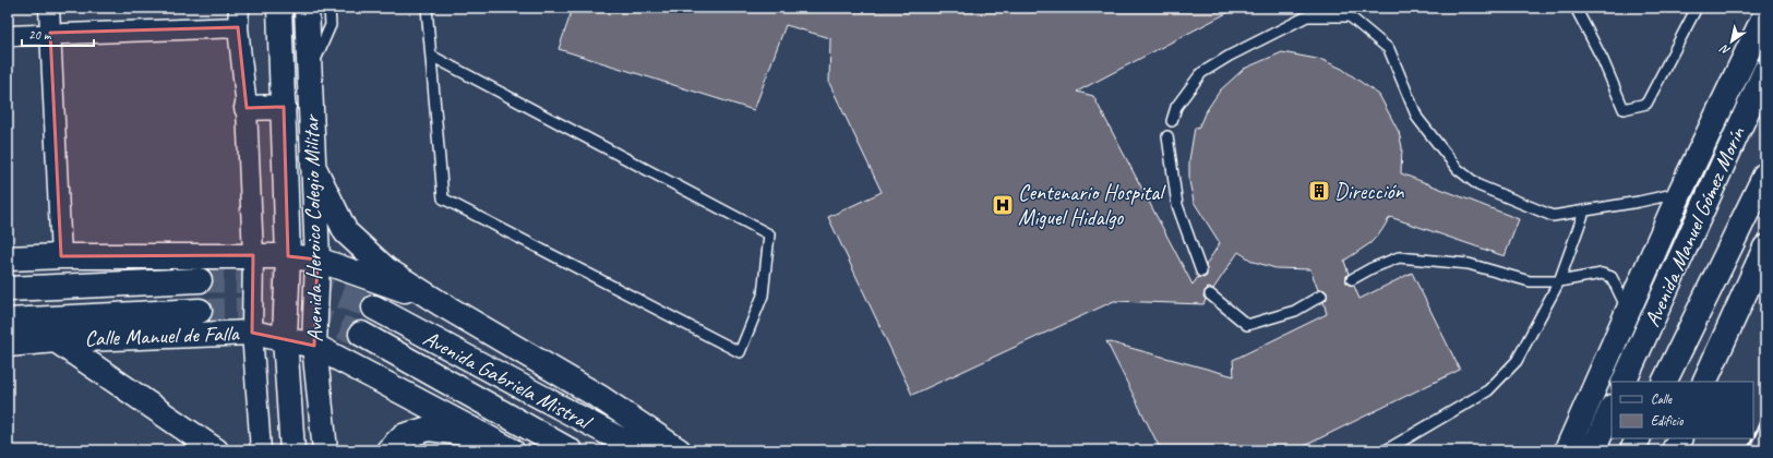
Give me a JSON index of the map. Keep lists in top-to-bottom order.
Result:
{
  "streets": {
    "street": [
      "Avenida Manuel Gómez Morín",
      "Avenida Heroico Colegio Militar",
      "Calle Manuel de Falla",
      "Avenida Gabriela Mistral"
    ]
  },
  "crossings": [
    ["Avenida Heroico Colegio Militar", "Calle Manuel de Falla"]
  ],
  "places": {
    "building": ["Dirección"],
    "hospital": ["Centenario Hospital Miguel Hidalgo"]
  },
  "legend": ["Calle", "Edificio"],
  "scale_bar": "20 m",
  "north": "bottom left"
}
